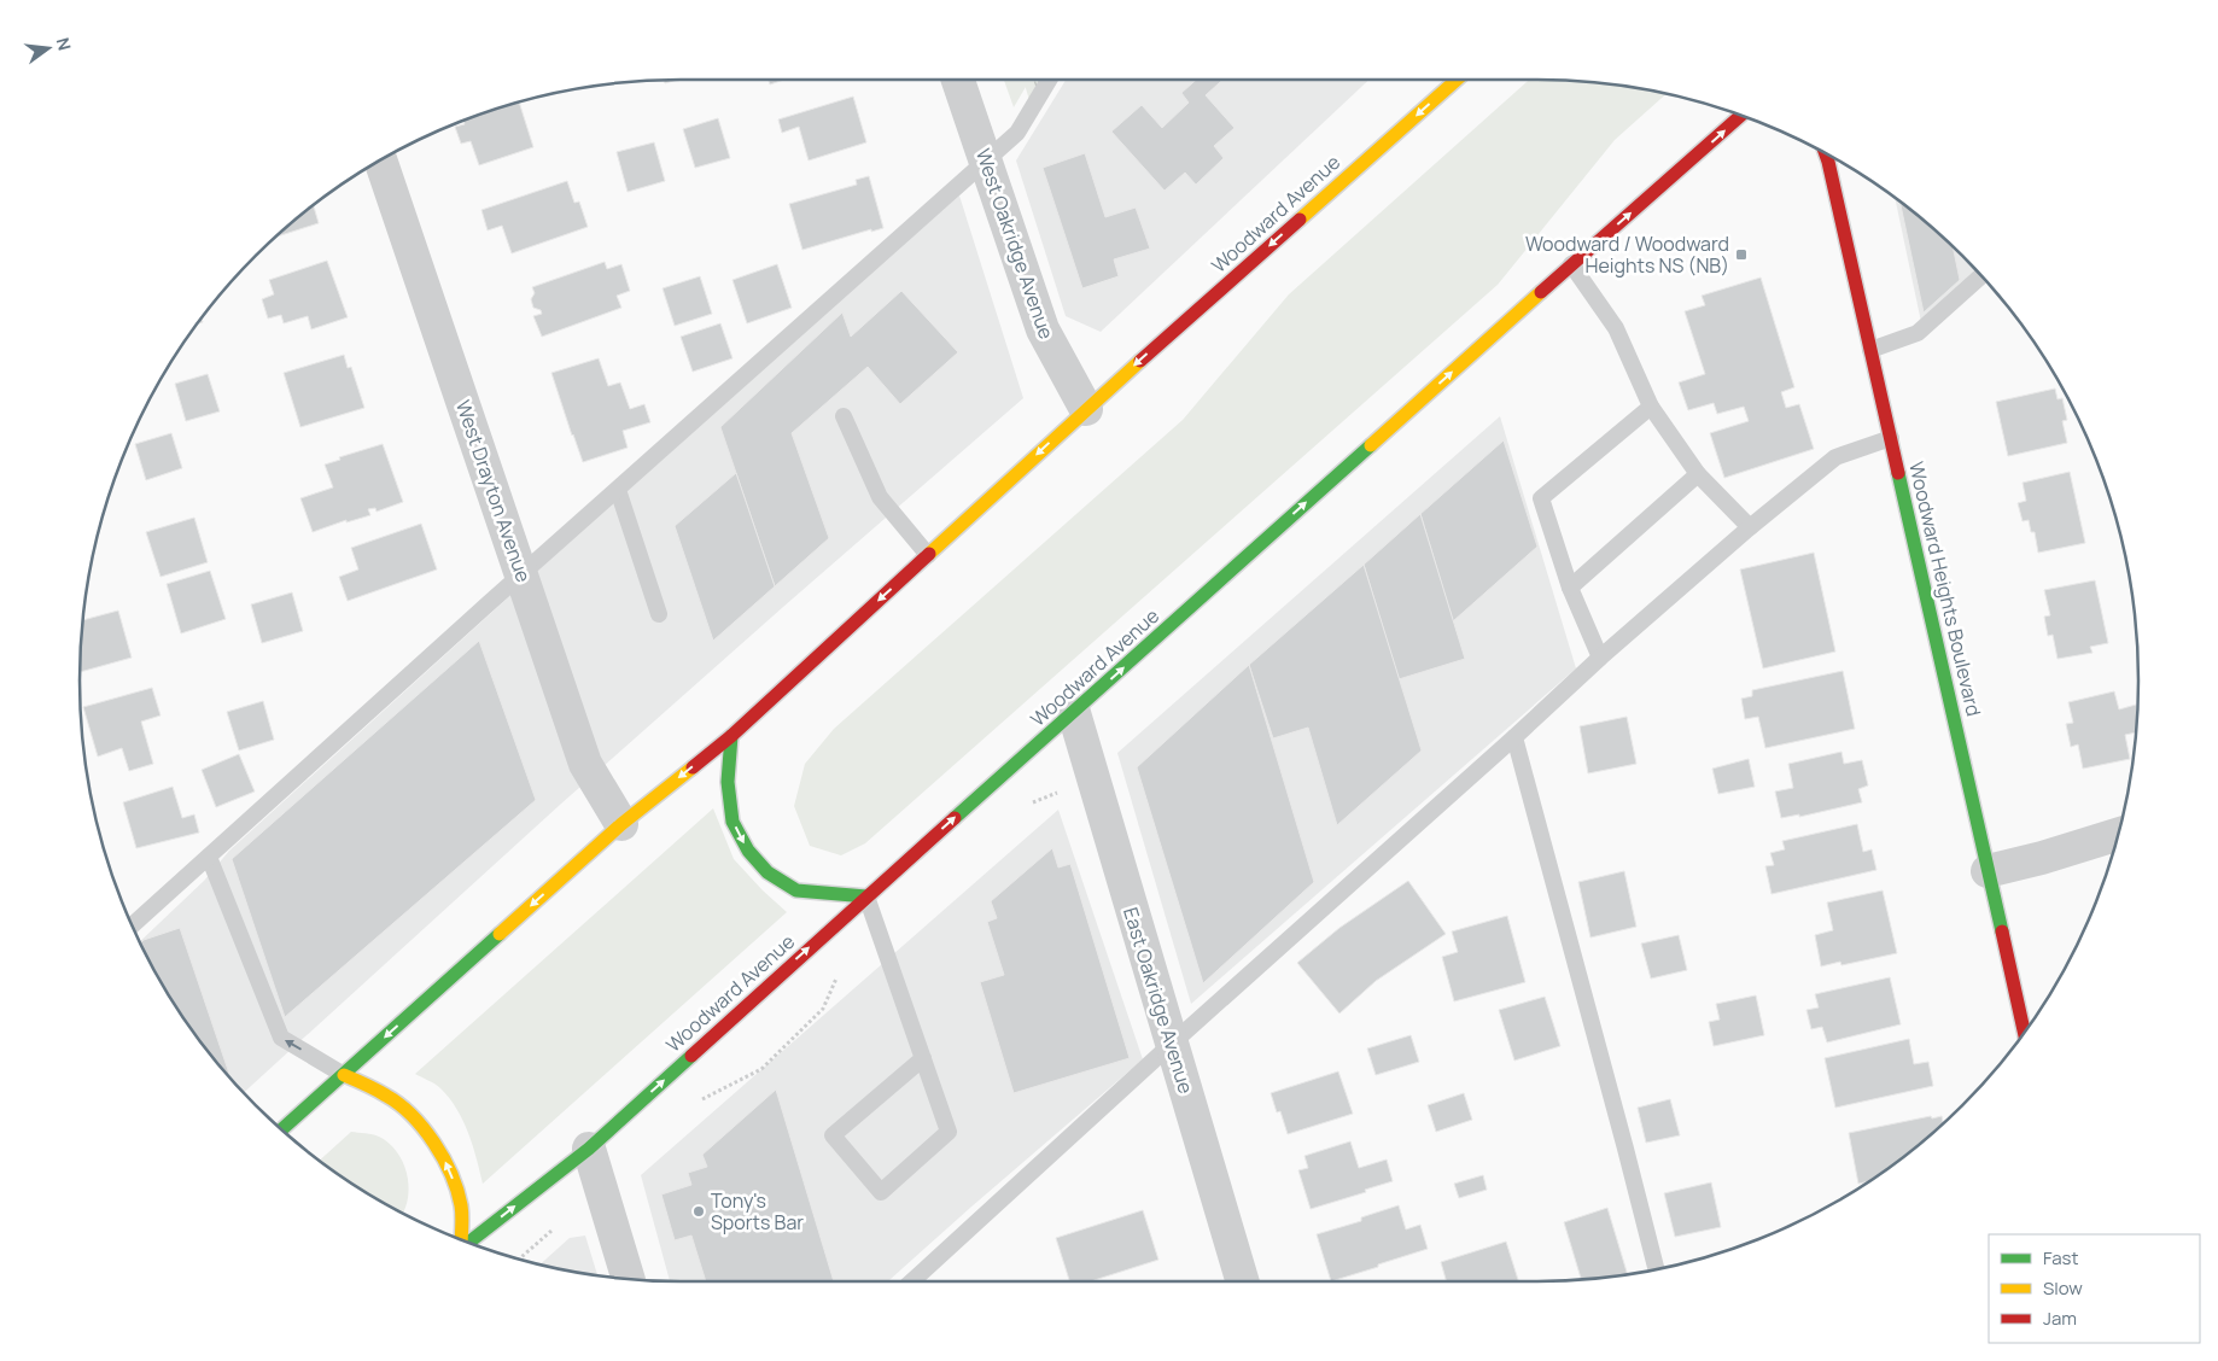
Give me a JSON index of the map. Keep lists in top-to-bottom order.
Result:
{
  "streets": {
    "main road": ["Woodward Avenue", "Woodward Heights Boulevard"],
    "street": ["West Oakridge Avenue", "West Drayton Avenue", "East Oakridge Avenue"]
  },
  "crossings": [
    ["Woodward Avenue", "West Oakridge Avenue"],
    ["Woodward Avenue", "West Drayton Avenue"],
    ["Woodward Avenue", "East Oakridge Avenue"]
  ],
  "places": {
    "transit": ["Woodward / Woodward Heights NS (NB)"],
    "other": ["Tony's Sports Bar"]
  },
  "legend": ["Fast", "Slow", "Jam"],
  "north": "right"
}
